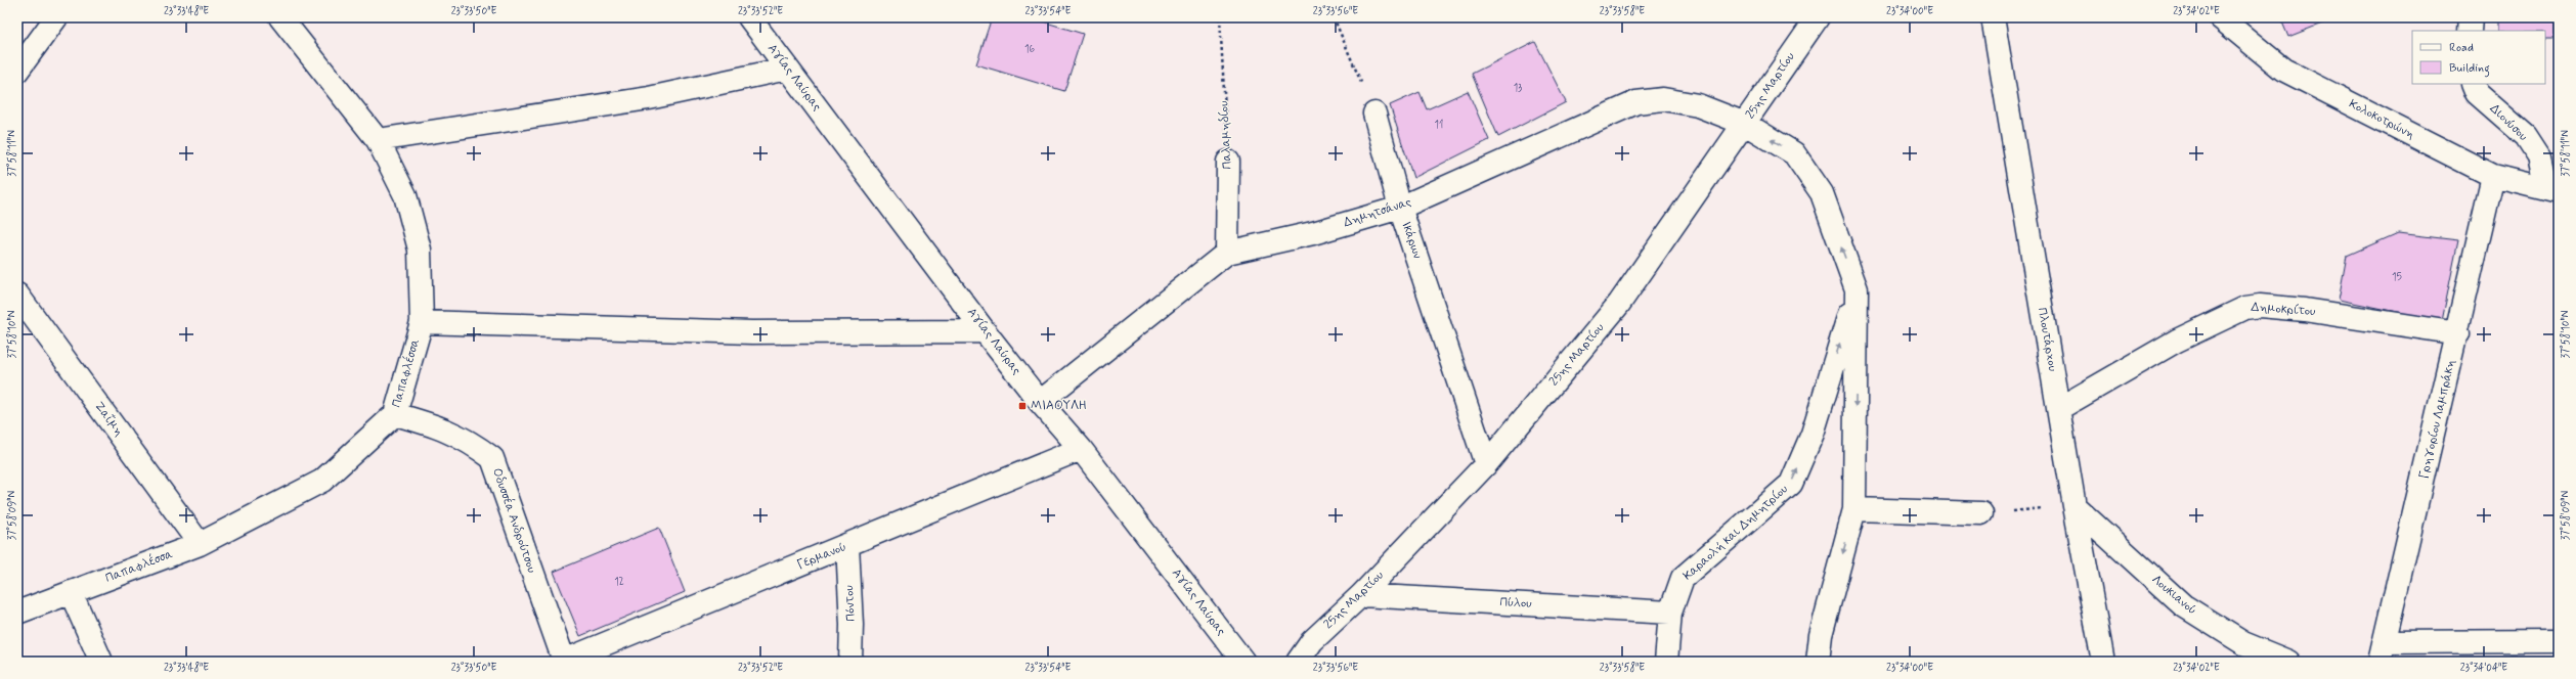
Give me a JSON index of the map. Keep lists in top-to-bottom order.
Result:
{
  "streets": {
    "street": [
      "Αγίας Λαύρας",
      "25ης Μαρτίου",
      "Κολοκοτρώνη",
      "Διονύσου",
      "Παλαμηδίου",
      "Δημητσάνας",
      "Ικάρων",
      "Δημοκρίτου",
      "Πλουτάρχου",
      "Παπαφλέσσα",
      "Ζαΐμη",
      "Γρηγορίου Λαμπράκη",
      "Οδυσσέα Ανδρούτσου",
      "Καραολή και Δημητρίου",
      "Γερμανού",
      "Λουκιανού",
      "Πόντου",
      "Πύλου"
    ]
  },
  "crossings": [
    ["Αγίας Λαύρας", "Δημητσάνας"],
    ["Αγίας Λαύρας", "Γερμανού"],
    ["25ης Μαρτίου", "Δημητσάνας"],
    ["25ης Μαρτίου", "Ικάρων"],
    ["25ης Μαρτίου", "Πύλου"],
    ["Κολοκοτρώνη", "Διονύσου"],
    ["Κολοκοτρώνη", "Γρηγορίου Λαμπράκη"],
    ["Παλαμηδίου", "Δημητσάνας"],
    ["Δημητσάνας", "Ικάρων"],
    ["Δημοκρίτου", "Πλουτάρχου"],
    ["Δημοκρίτου", "Γρηγορίου Λαμπράκη"],
    ["Πλουτάρχου", "Λουκιανού"],
    ["Παπαφλέσσα", "Ζαΐμη"],
    ["Παπαφλέσσα", "Οδυσσέα Ανδρούτσου"],
    ["Οδυσσέα Ανδρούτσου", "Γερμανού"],
    ["Καραολή και Δημητρίου", "Πύλου"],
    ["Γερμανού", "Πόντου"]
  ],
  "places": {
    "transit": ["ΜΙΑΟΥΛΗ"]
  },
  "house_numbers": [
    "16",
    "13",
    "11",
    "15",
    "12"
  ],
  "legend": ["Road", "Building"],
  "coordinates": [
    "23°33'48\"E",
    "23°33'50\"E",
    "23°33'52\"E",
    "23°33'54\"E",
    "23°33'56\"E",
    "23°33'58\"E",
    "23°34'00\"E",
    "23°34'02\"E",
    "37°58'11\"N",
    "37°58'10\"N",
    "37°58'09\"N",
    "23°34'04\"E"
  ]
}
